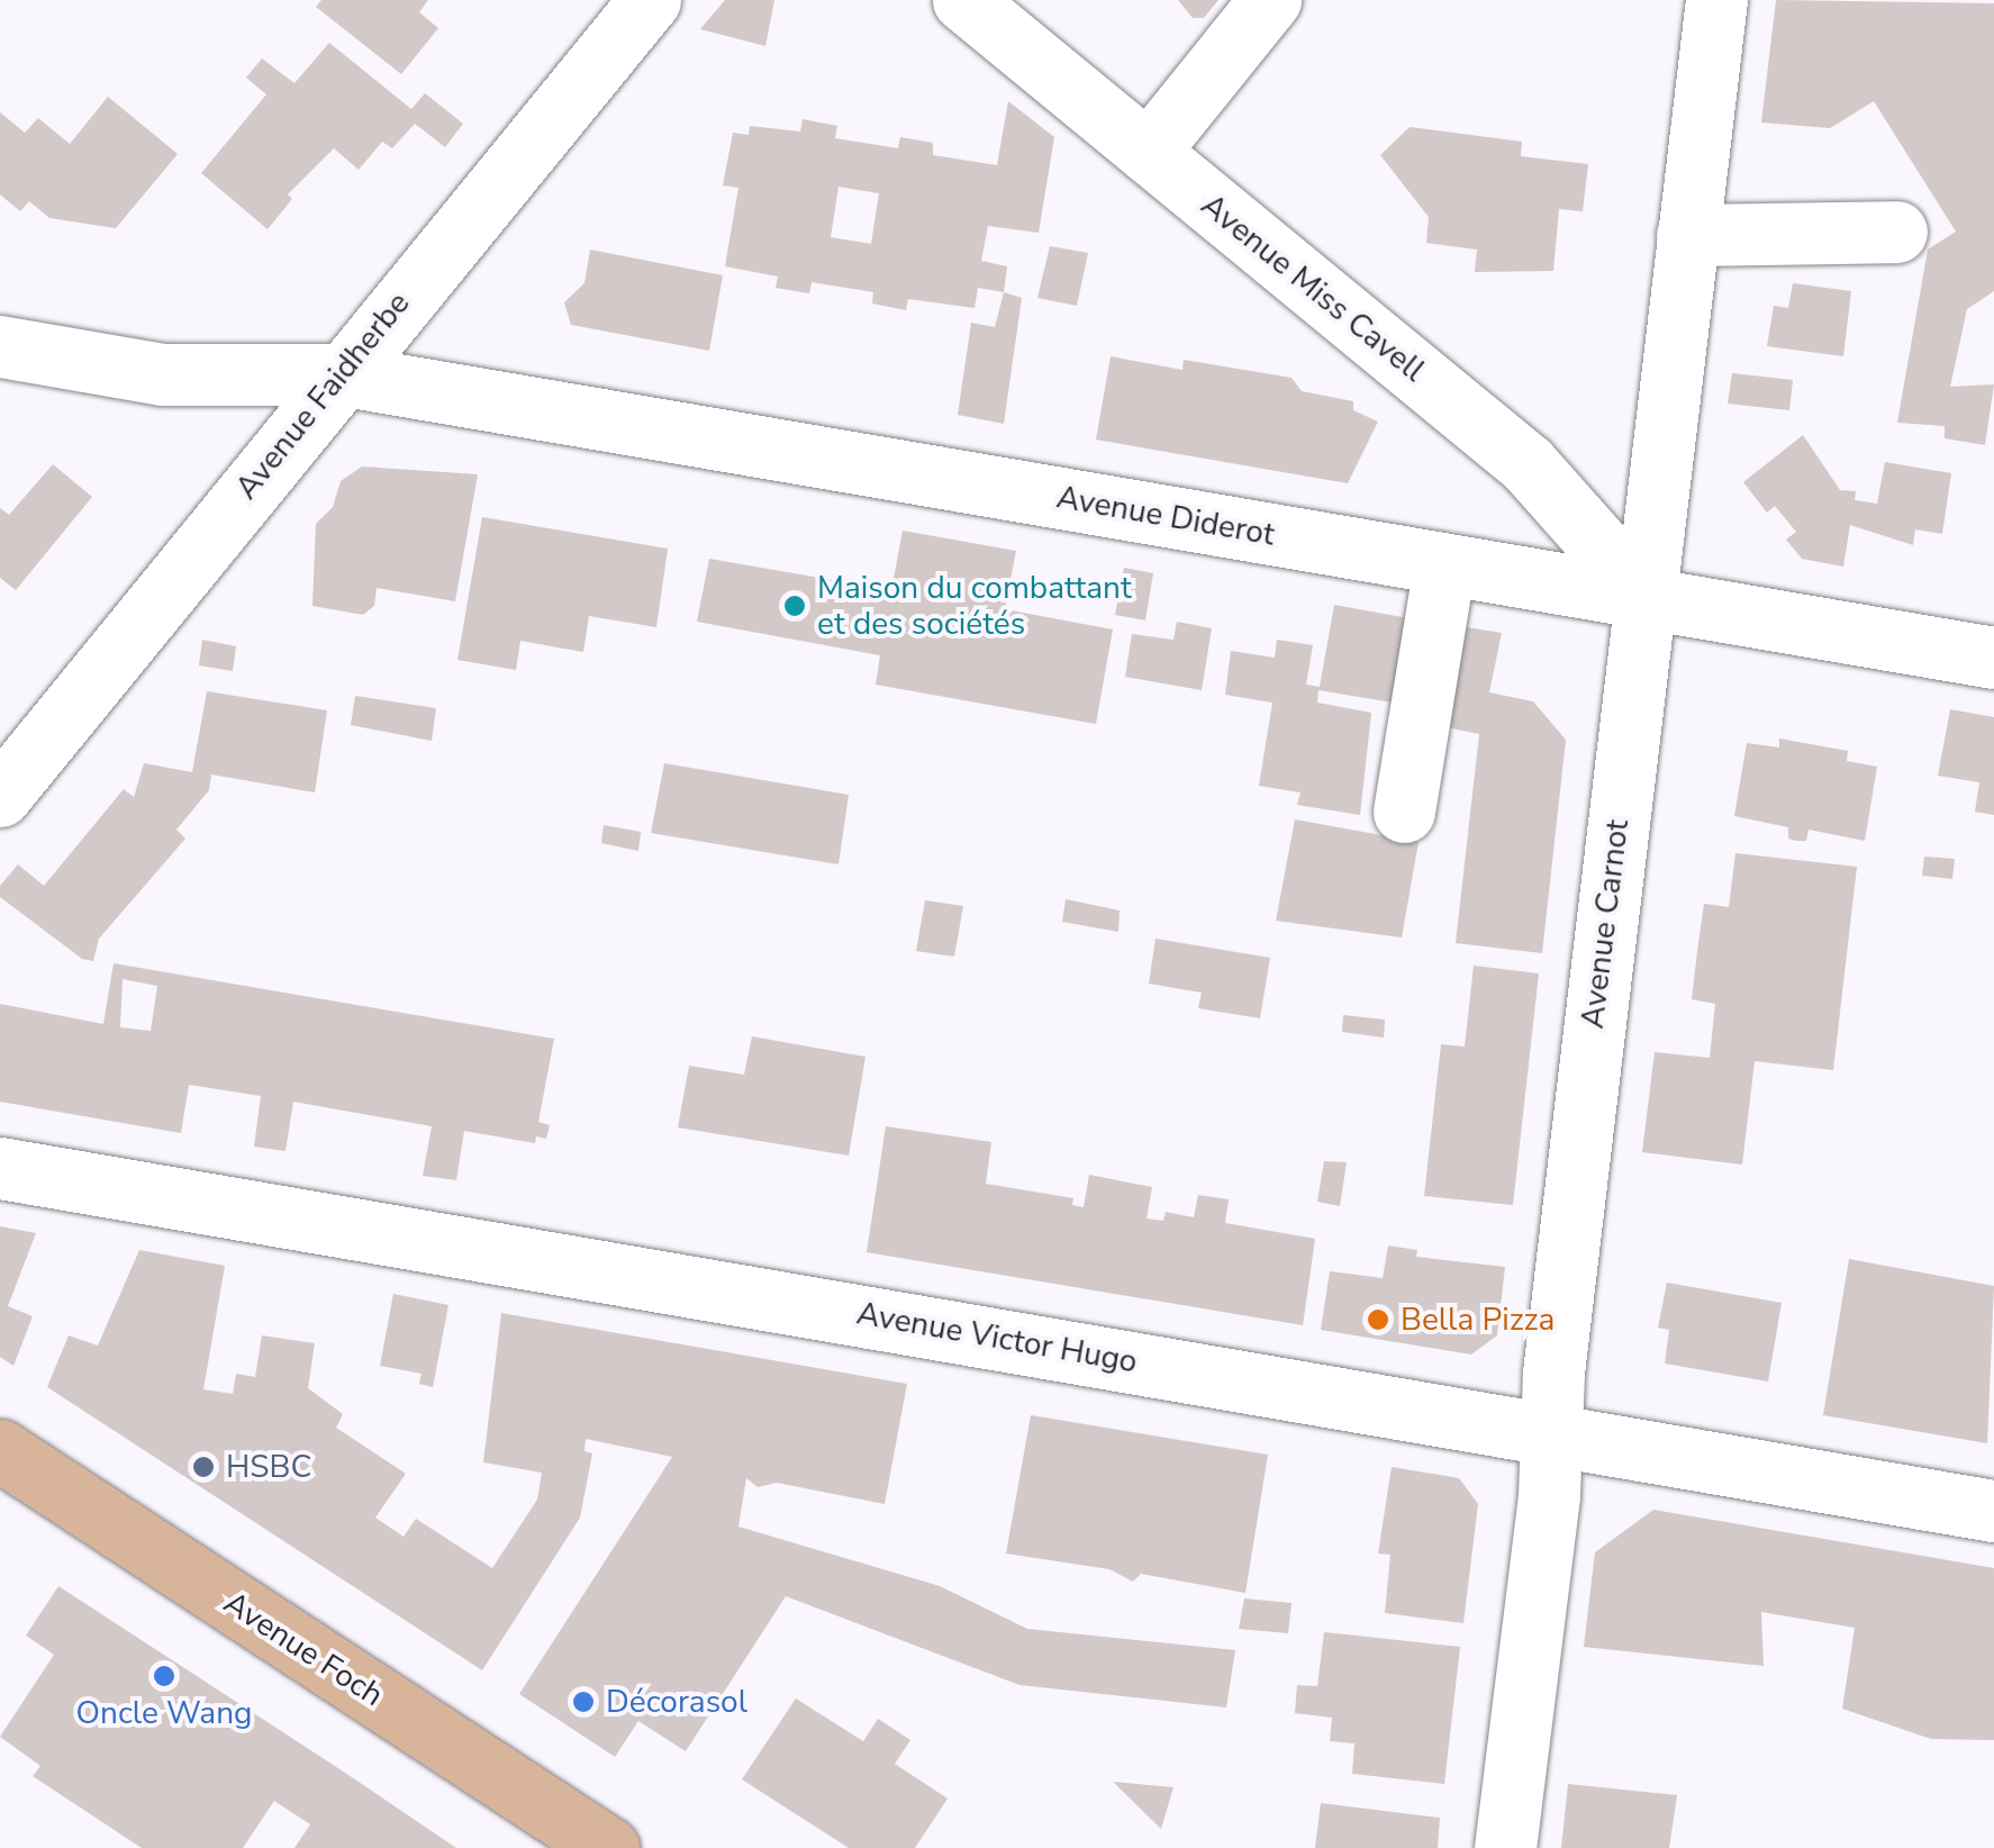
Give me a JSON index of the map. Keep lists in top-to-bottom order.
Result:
{
  "streets": {
    "main road": ["Avenue Foch"],
    "street": [
      "Avenue Miss Cavell",
      "Avenue Faidherbe",
      "Avenue Diderot",
      "Avenue Carnot",
      "Avenue Victor Hugo"
    ]
  },
  "crossings": [
    ["Avenue Miss Cavell", "Avenue Diderot"],
    ["Avenue Miss Cavell", "Avenue Carnot"],
    ["Avenue Faidherbe", "Avenue Diderot"],
    ["Avenue Diderot", "Avenue Carnot"],
    ["Avenue Carnot", "Avenue Victor Hugo"]
  ],
  "places": [
    "Maison du combattant et des sociétés",
    "Bella Pizza",
    "HSBC",
    "Oncle Wang",
    "Décorasol"
  ]
}
